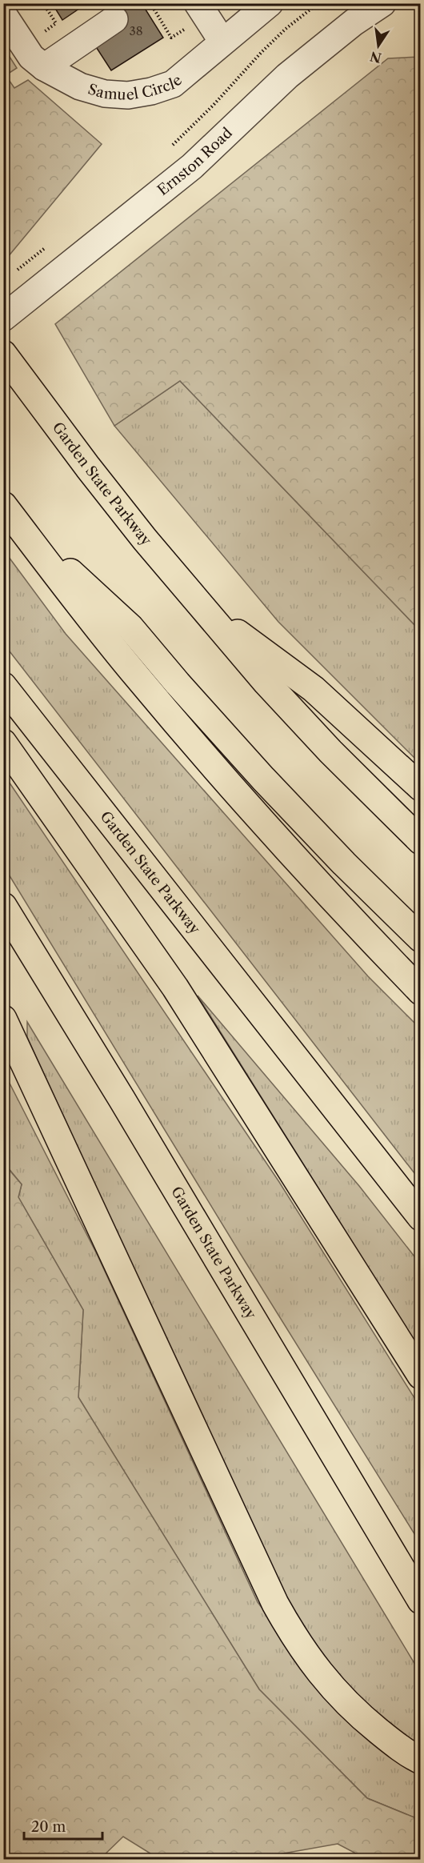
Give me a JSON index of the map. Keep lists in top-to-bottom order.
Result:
{
  "streets": {
    "highway": ["Garden State Parkway"],
    "street": ["Samuel Circle", "Ernston Road"]
  },
  "house_numbers": ["38"],
  "scale_bar": "20 m",
  "north": "bottom"
}
